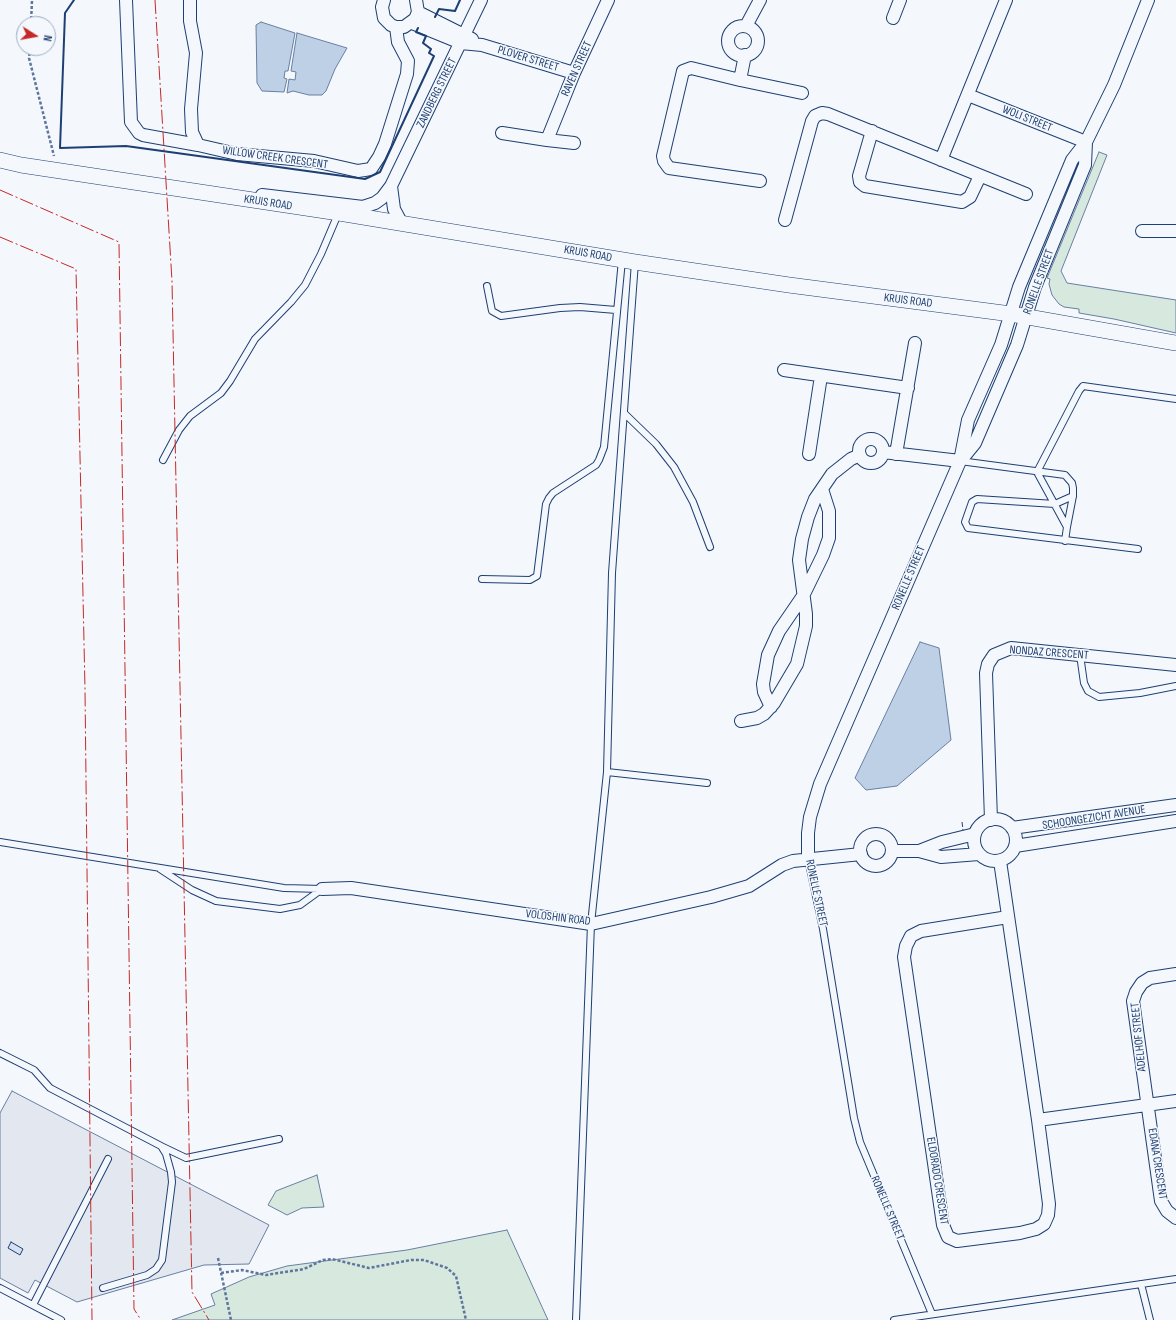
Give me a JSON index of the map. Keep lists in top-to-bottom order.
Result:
{
  "streets": {
    "street": [
      "PLOVER STREET",
      "RAVEN STREET",
      "ZANDBERG STREET",
      "WOLI STREET",
      "WILLOW CREEK CRESCENT",
      "KRUIS ROAD",
      "RONELLE STREET",
      "NONDAZ CRESCENT",
      "SCHOONGEZICHT AVENUE",
      "VOLOSHIN ROAD",
      "ADELHOF STREET",
      "EDANA CRESCENT",
      "ELDORADO CRESCENT"
    ]
  },
  "crossings": [
    ["PLOVER STREET", "RAVEN STREET"],
    ["PLOVER STREET", "ZANDBERG STREET"],
    ["ZANDBERG STREET", "KRUIS ROAD"],
    ["WOLI STREET", "RONELLE STREET"],
    ["KRUIS ROAD", "RONELLE STREET"],
    ["RONELLE STREET", "VOLOSHIN ROAD"],
    ["NONDAZ CRESCENT", "SCHOONGEZICHT AVENUE"],
    ["NONDAZ CRESCENT", "ELDORADO CRESCENT"],
    ["SCHOONGEZICHT AVENUE", "ELDORADO CRESCENT"],
    ["ADELHOF STREET", "EDANA CRESCENT"]
  ],
  "north": "right"
}
